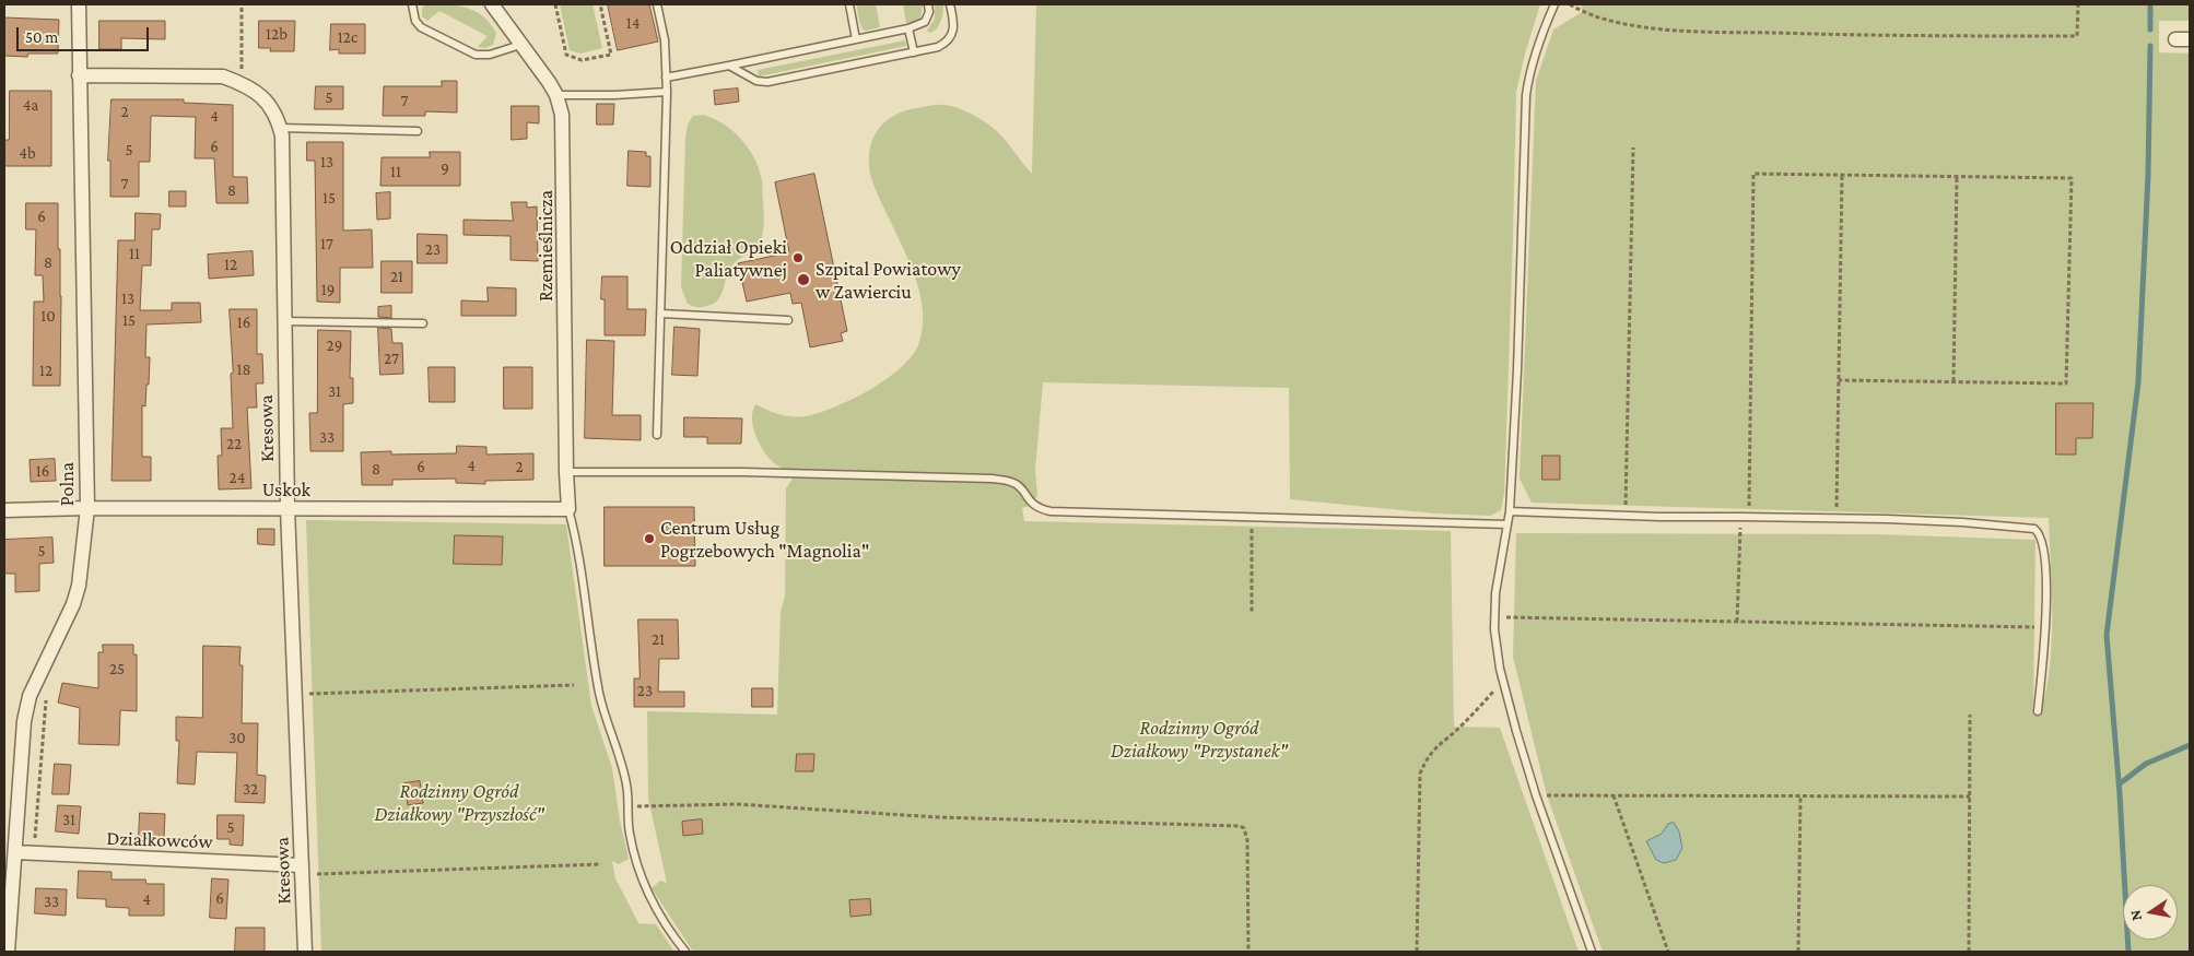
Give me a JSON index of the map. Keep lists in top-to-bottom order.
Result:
{
  "streets": {
    "street": [
      "Rzemieślnicza",
      "Kresowa",
      "Polna",
      "Uskok",
      "Działkowców"
    ]
  },
  "crossings": [
    ["Rzemieślnicza", "Uskok"],
    ["Kresowa", "Polna"],
    ["Kresowa", "Uskok"],
    ["Kresowa", "Działkowców"],
    ["Polna", "Uskok"],
    ["Polna", "Działkowców"]
  ],
  "parks": ["Rodzinny Ogród Działkowy \"Przystanek\"", "Rodzinny Ogród Działkowy \"Przyszłość\""],
  "places": ["Oddział Opieki Paliatywnej", "Szpital Powiatowy w Zawierciu", "Centrum Usług Pogrzebowych \"Magnolia\""],
  "house_numbers": [
    "14",
    "12b",
    "12c",
    "5",
    "7",
    "4a",
    "2",
    "4",
    "6",
    "5",
    "4b",
    "13",
    "9",
    "11",
    "7",
    "8",
    "15",
    "6",
    "17",
    "23",
    "11",
    "8",
    "12",
    "21",
    "19",
    "13",
    "10",
    "15",
    "16",
    "29",
    "27",
    "18",
    "12",
    "31",
    "33",
    "22",
    "4",
    "6",
    "2",
    "8",
    "16",
    "24",
    "5",
    "21",
    "25",
    "23",
    "30",
    "32",
    "31",
    "5",
    "6",
    "4",
    "33"
  ],
  "scale_bar": "50 m",
  "north": "left"
}
